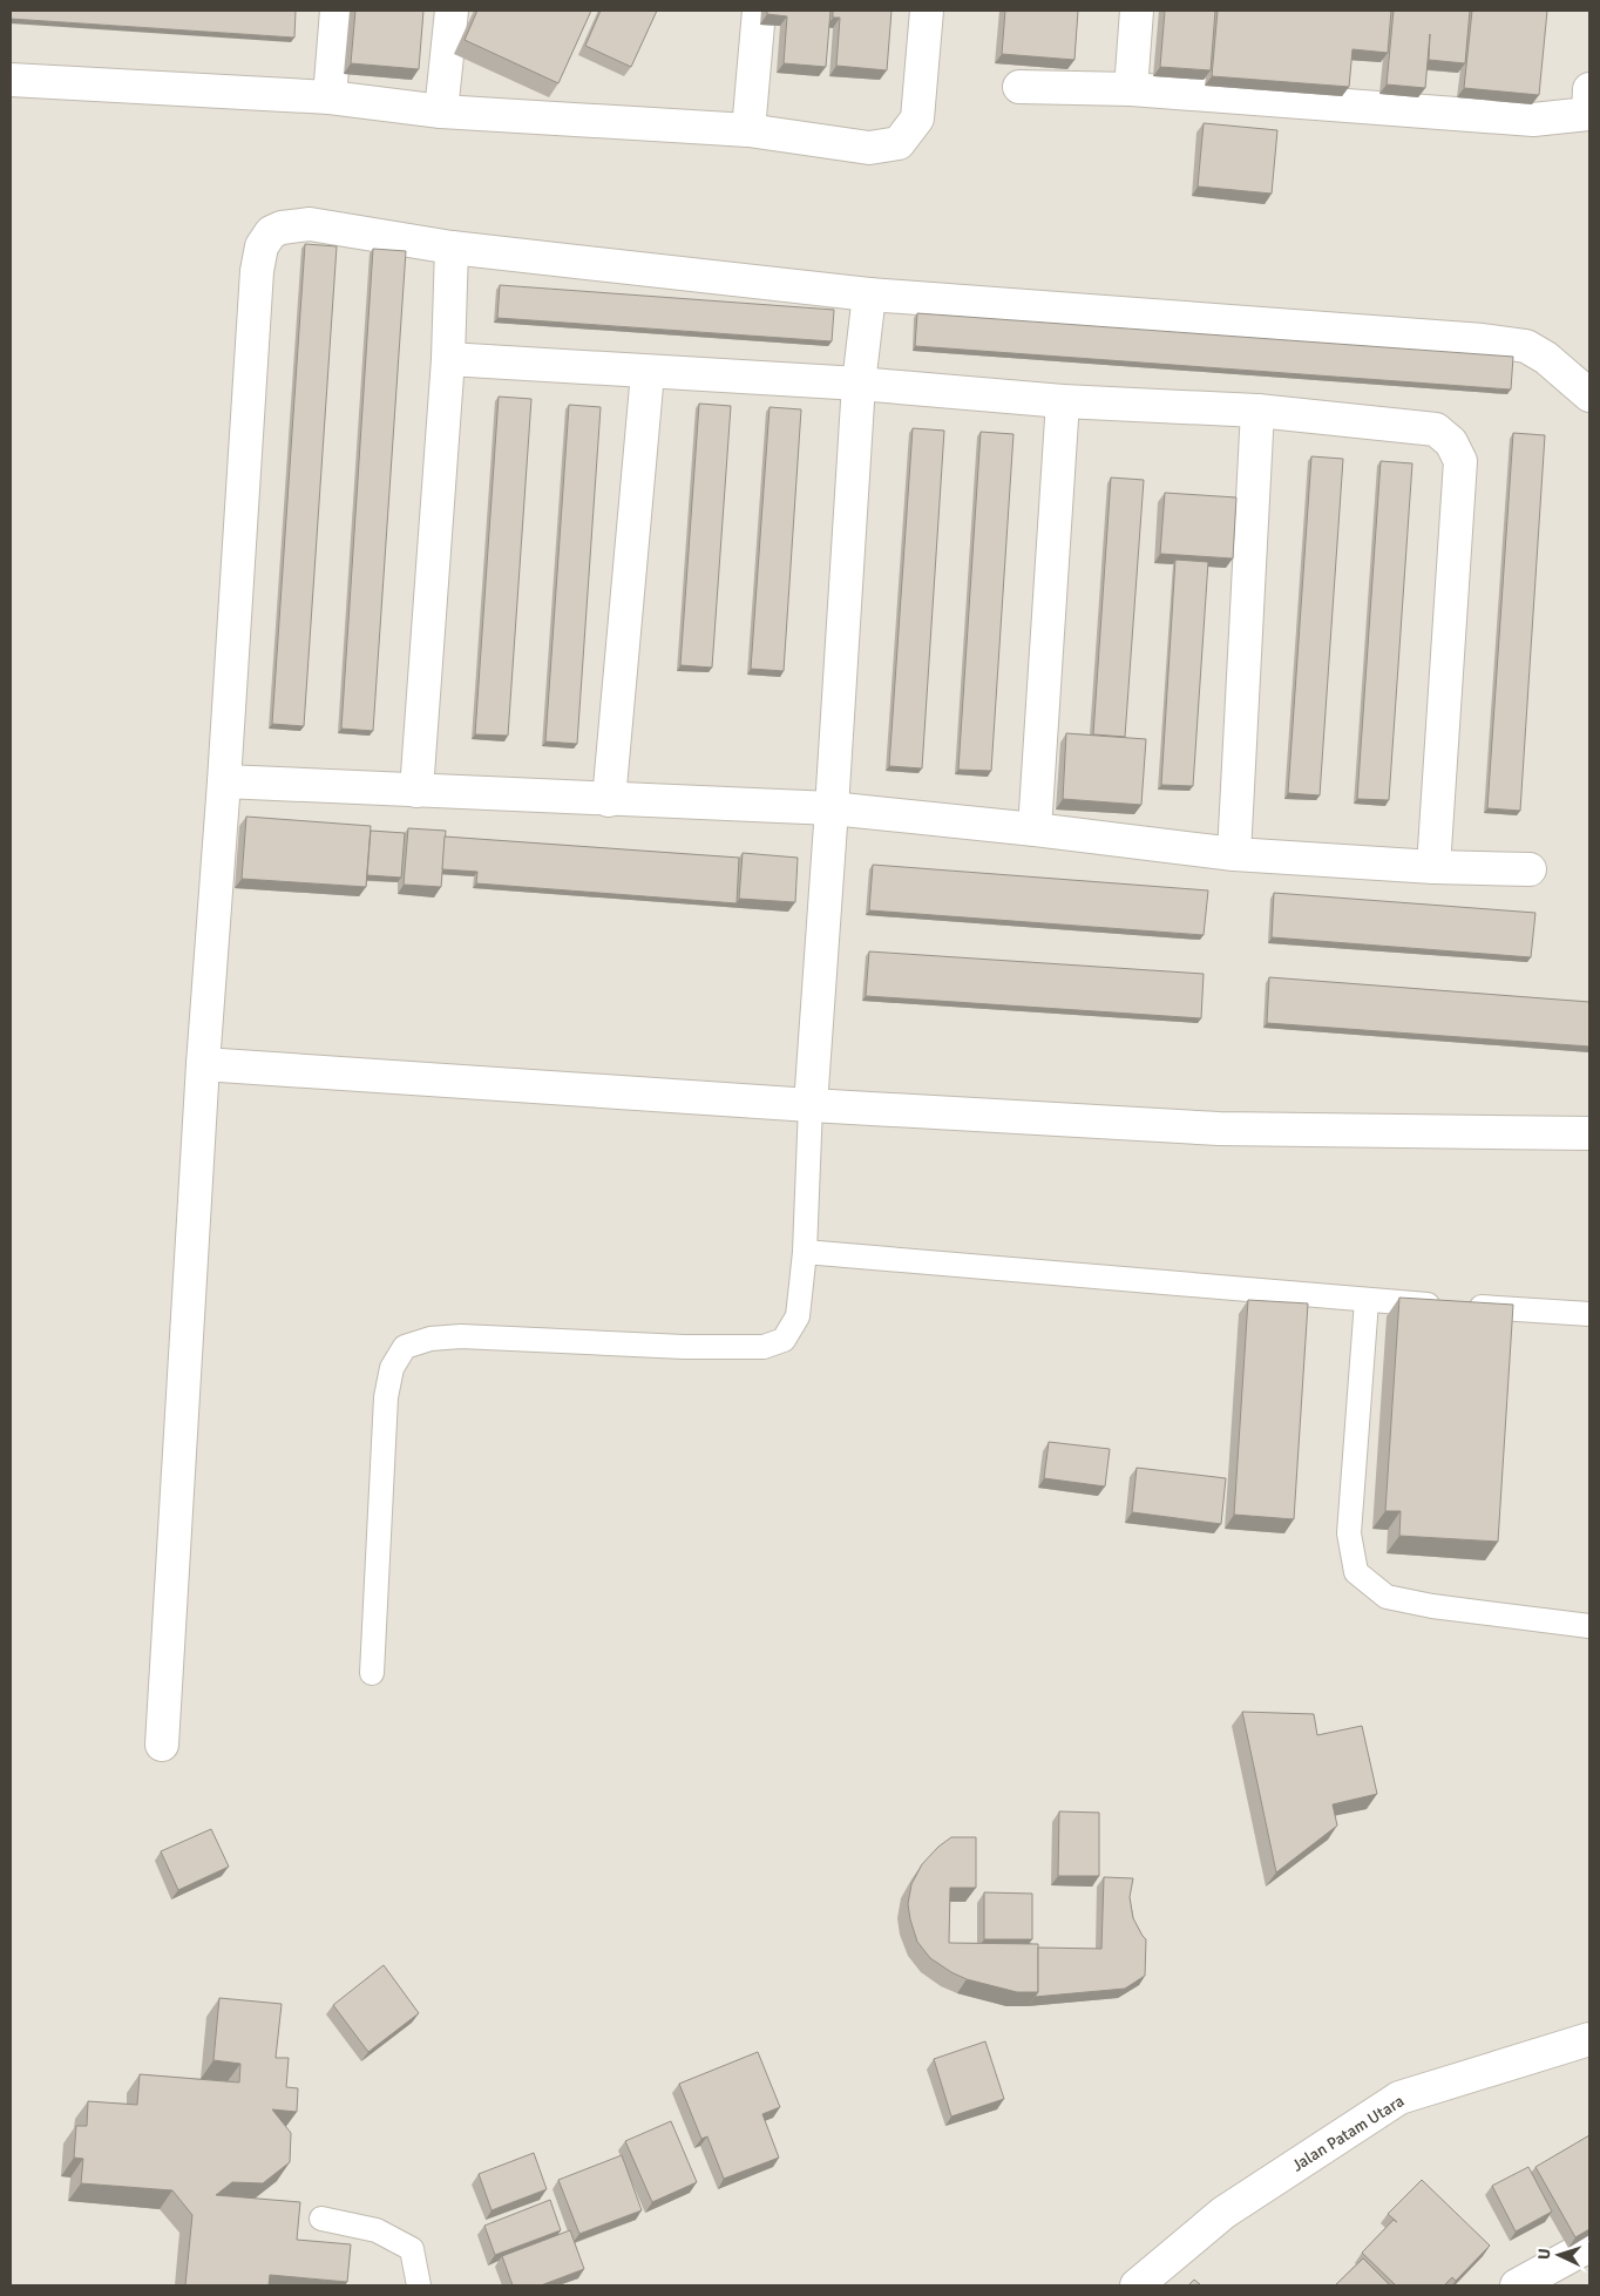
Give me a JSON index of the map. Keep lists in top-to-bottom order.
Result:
{
  "streets": {
    "street": ["Jalan Patam Utara"]
  },
  "north": "left"
}
